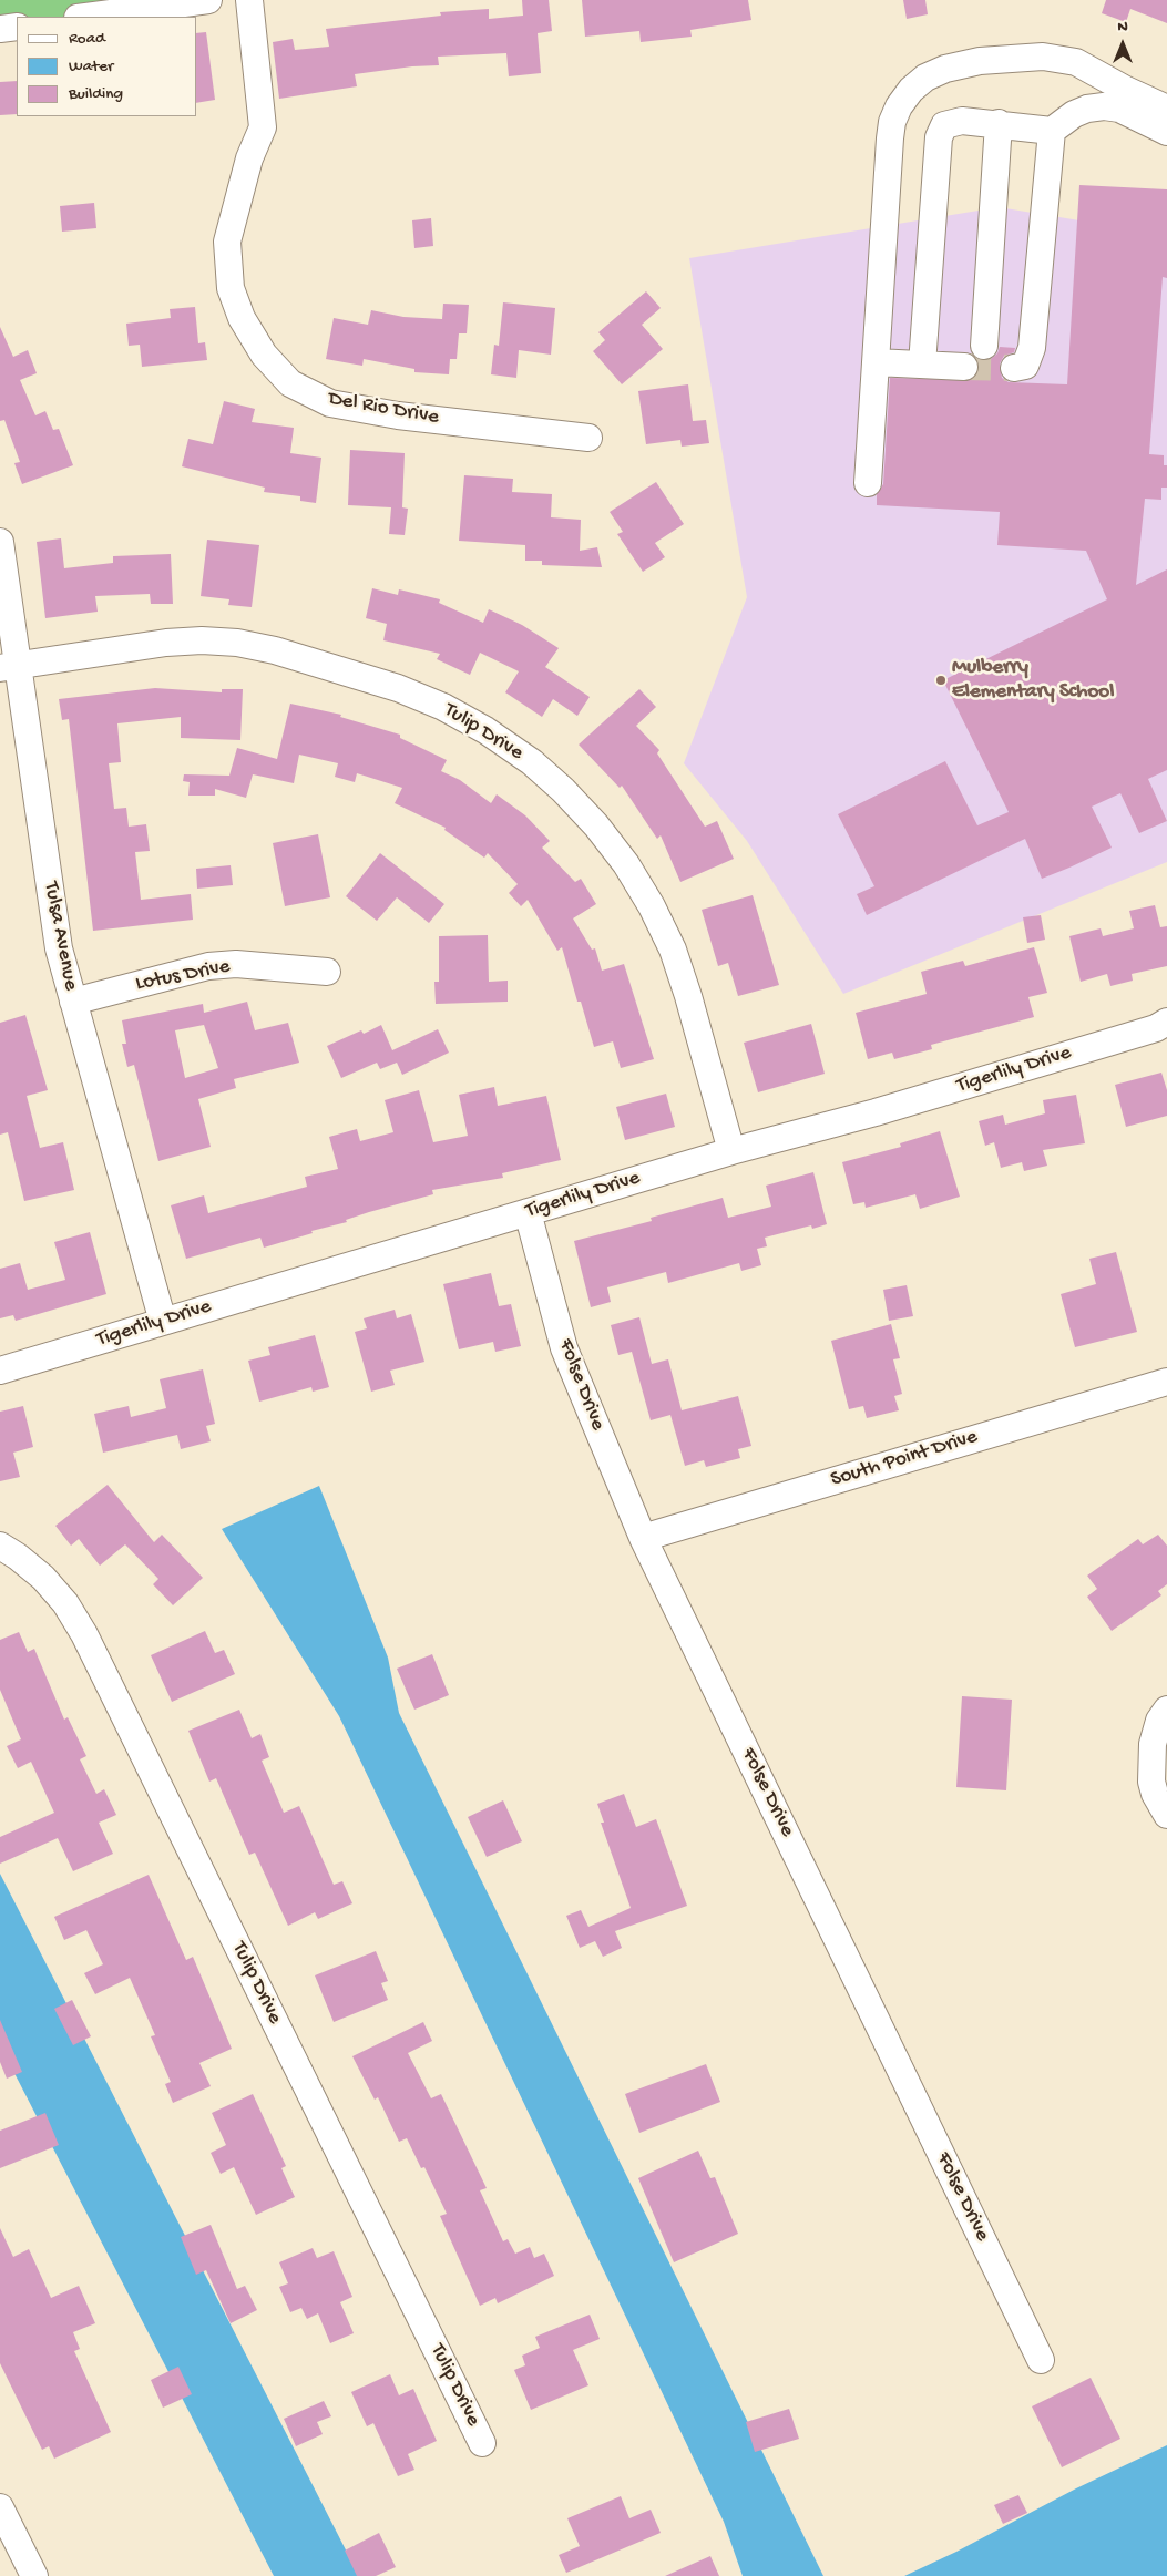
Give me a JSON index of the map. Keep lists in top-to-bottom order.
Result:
{
  "streets": {
    "street": [
      "Del Rio Drive",
      "Tulip Drive",
      "Tulsa Avenue",
      "Lotus Drive",
      "Tigerlily Drive",
      "Folse Drive",
      "South Point Drive"
    ]
  },
  "crossings": [
    ["Tulip Drive", "Tulsa Avenue"],
    ["Tulip Drive", "Tigerlily Drive"],
    ["Tulsa Avenue", "Lotus Drive"],
    ["Tulsa Avenue", "Tigerlily Drive"],
    ["Tigerlily Drive", "Folse Drive"],
    ["Folse Drive", "South Point Drive"]
  ],
  "places": ["Mulberry Elementary School"],
  "legend": ["Road", "Water", "Building"],
  "north": "top"
}
